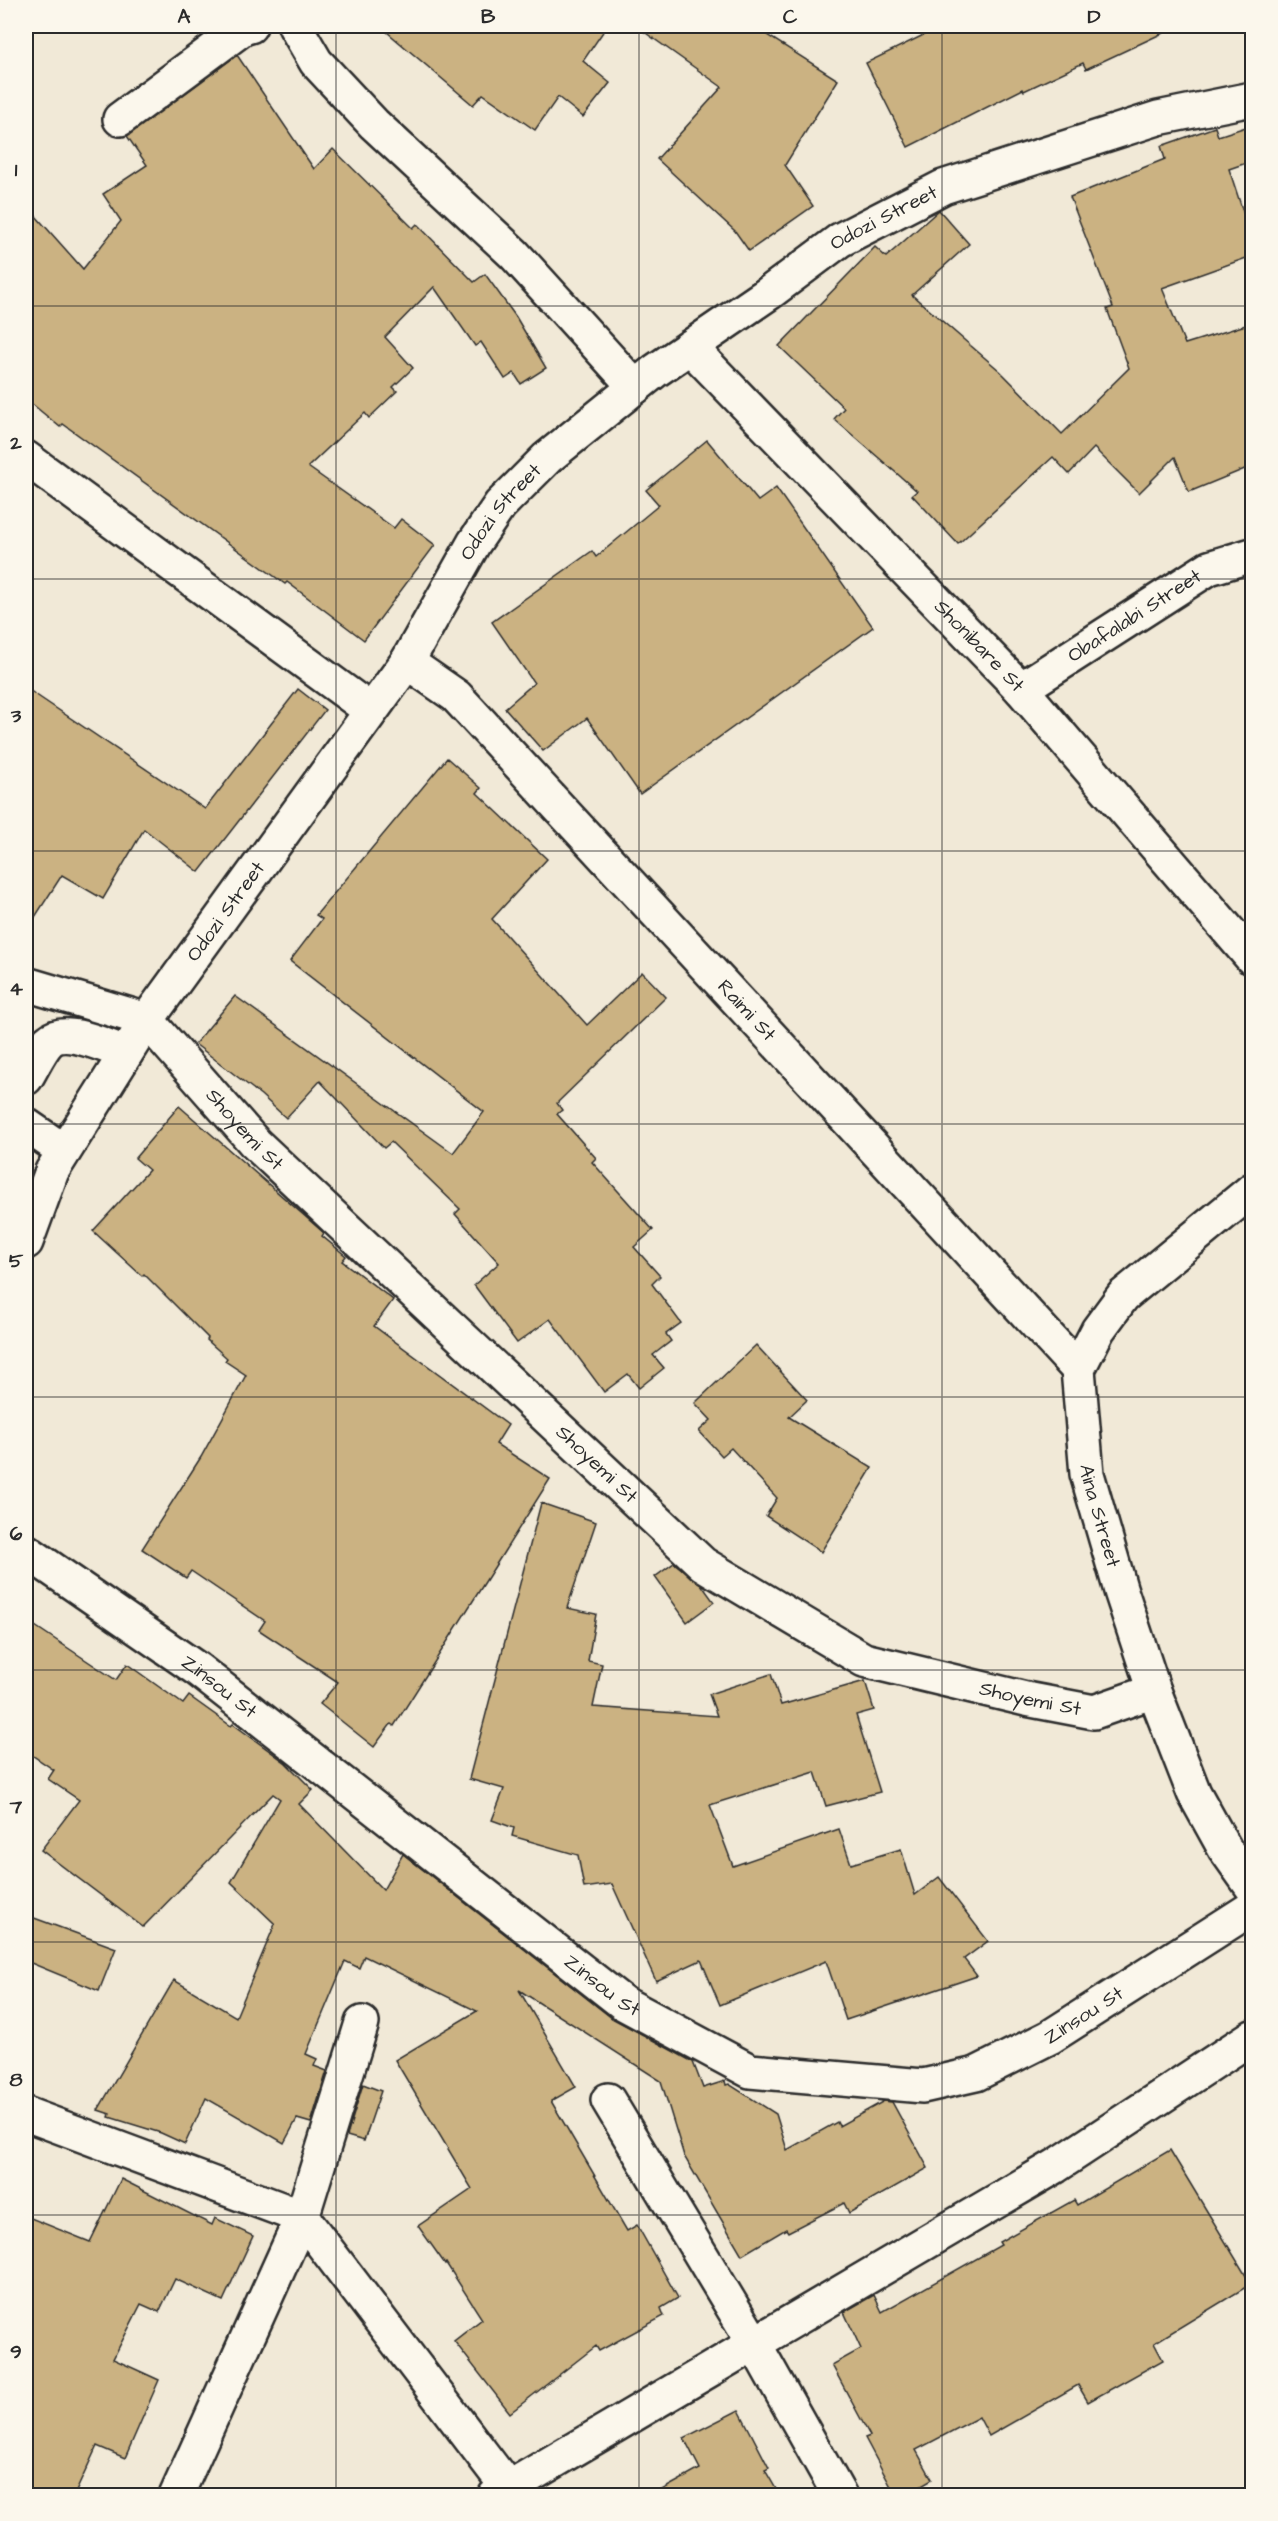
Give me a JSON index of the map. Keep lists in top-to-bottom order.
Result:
{
  "streets": {
    "street": [
      "Odozi Street",
      "Obafalabi Street",
      "Shonibare St",
      "Raimi St",
      "Shoyemi St",
      "Aina Street",
      "Zinsou St"
    ]
  },
  "crossings": [
    ["Odozi Street", "Shonibare St"],
    ["Odozi Street", "Raimi St"],
    ["Odozi Street", "Shoyemi St"],
    ["Obafalabi Street", "Shonibare St"],
    ["Raimi St", "Aina Street"],
    ["Shoyemi St", "Aina Street"]
  ],
  "grid": {
    "columns": [
      "A",
      "B",
      "C",
      "D"
    ],
    "rows": [
      "1",
      "2",
      "3",
      "4",
      "5",
      "6",
      "7",
      "8",
      "9"
    ]
  }
}
